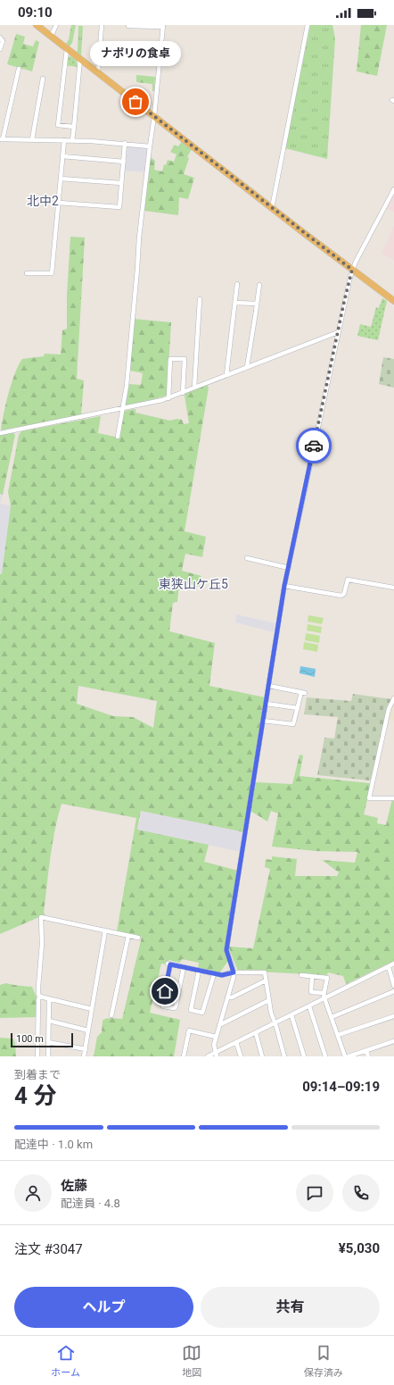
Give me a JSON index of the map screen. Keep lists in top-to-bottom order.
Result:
{
  "districts": ["北中2", "東狭山ケ丘5"],
  "places": ["ナポリの食卓"],
  "scale_bar": "100 m",
  "page": {
    "status": "09:10",
    "bubble": "ナポリの食卓",
    "scale": "100 m",
    "heading": ["4 分", "到着まで", "09:14–09:19"],
    "panel": [
      "佐藤",
      "配達員 · 4.8",
      "注文 #3047",
      "¥5,030"
    ],
    "bar": "配達中 · 1.0 km",
    "buttons": ["ヘルプ", "共有"],
    "tabs": ["ホーム", "地図", "保存済み"]
  }
}
